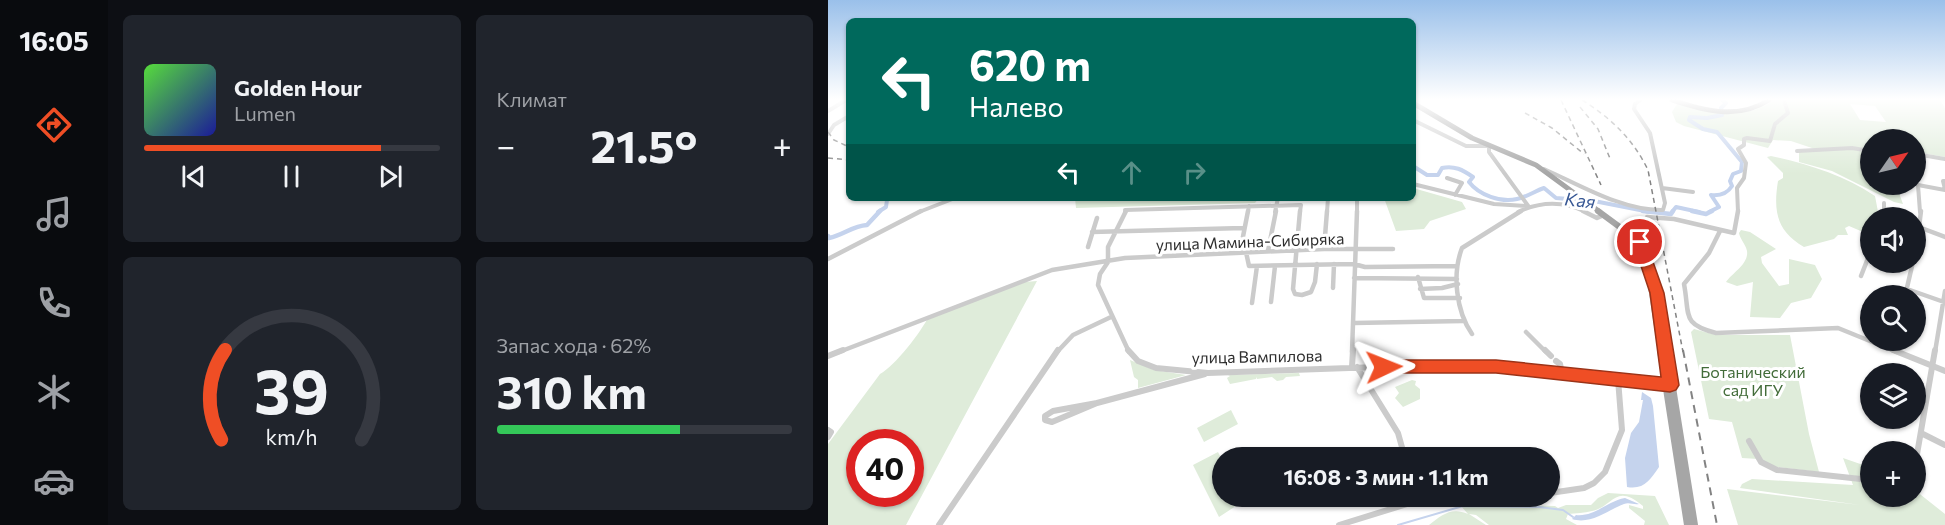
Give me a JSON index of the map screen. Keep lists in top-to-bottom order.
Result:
{
  "streets": {
    "street": ["улица Мамина-Сибиряка", "улица Вампилова"]
  },
  "crossings": [
    ["улица Мамина-Сибиряка", "улица Вампилова"]
  ],
  "water": ["Кая"],
  "parks": ["Ботанический сад ИГУ"],
  "north": "top right",
  "page": {
    "tabs": "16:05",
    "tile": [
      "Климат",
      ["Запас хода · 62%", "310 km"]
    ],
    "turn": ["620 m", "Налево"],
    "song": ["Golden Hour", "Lumen"],
    "heat": ["−", "21.5°", "+"],
    "map_buttons": "+",
    "limit": "40",
    "trip": "16:08 · 3 мин · 1.1 km",
    "gauge": ["39", "km/h"]
  }
}
